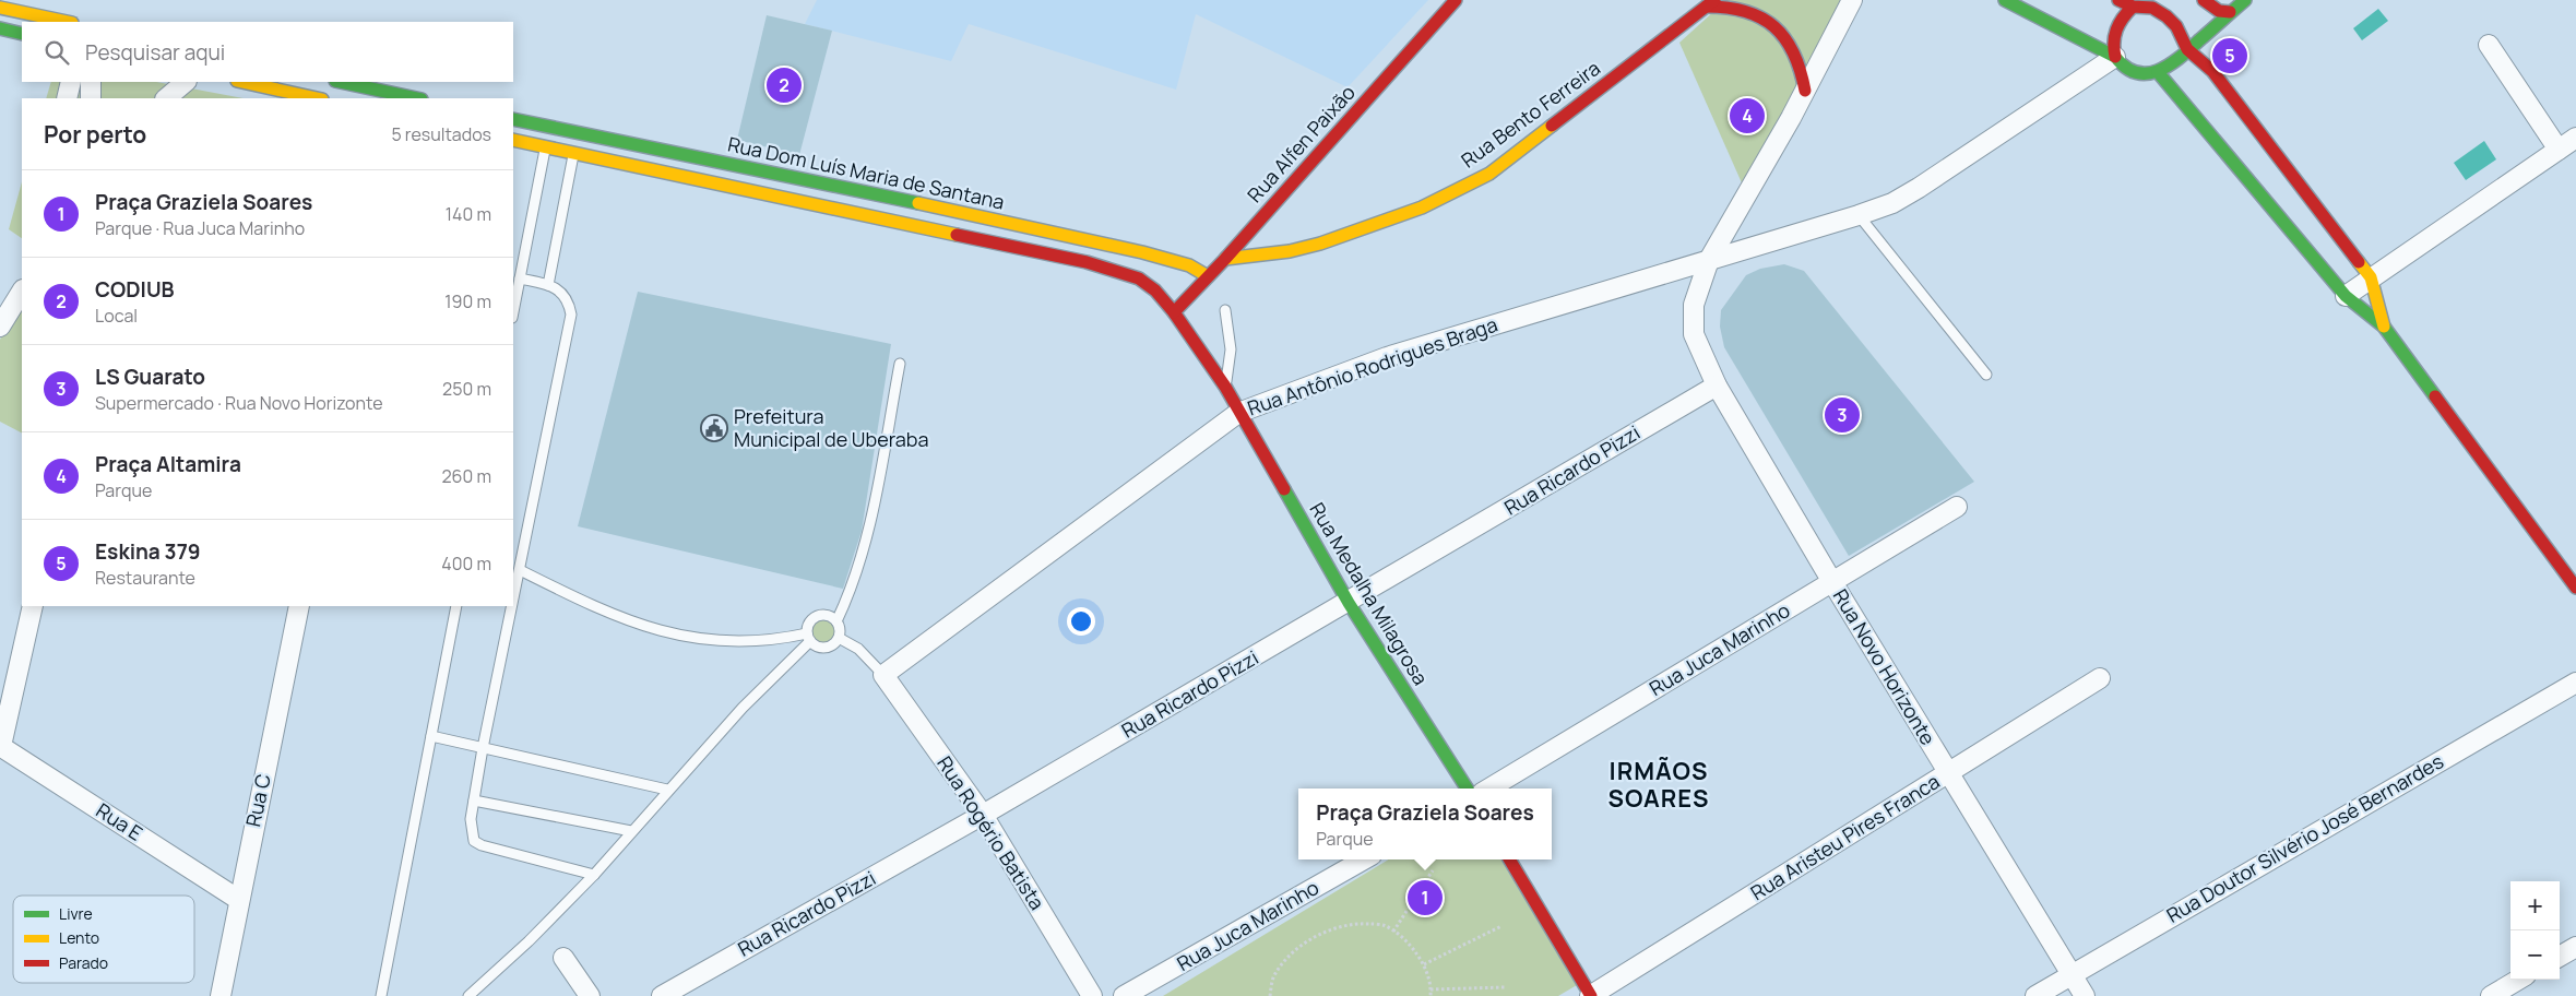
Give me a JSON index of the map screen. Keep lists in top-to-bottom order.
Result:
{
  "streets": {
    "street": [
      "Rua Bento Ferreira",
      "Rua Alfen Paixão",
      "Rua Dom Luís Maria de Santana",
      "Rua Antônio Rodrigues Braga",
      "Rua Ricardo Pizzi",
      "Rua Medalha Milagrosa",
      "Rua Juca Marinho",
      "Rua Novo Horizonte",
      "Rua C",
      "Rua E",
      "Rua Rogério Batista",
      "Rua Aristeu Pires Franca",
      "Rua Doutor Silvério José Bernardes"
    ]
  },
  "crossings": [
    ["Rua Bento Ferreira", "Rua Alfen Paixão"],
    ["Rua Alfen Paixão", "Rua Dom Luís Maria de Santana"],
    ["Rua Dom Luís Maria de Santana", "Rua Medalha Milagrosa"],
    ["Rua Antônio Rodrigues Braga", "Rua Medalha Milagrosa"],
    ["Rua Antônio Rodrigues Braga", "Rua Novo Horizonte"],
    ["Rua Antônio Rodrigues Braga", "Rua Rogério Batista"],
    ["Rua Ricardo Pizzi", "Rua Medalha Milagrosa"],
    ["Rua Ricardo Pizzi", "Rua Novo Horizonte"],
    ["Rua Ricardo Pizzi", "Rua Rogério Batista"],
    ["Rua Juca Marinho", "Rua Novo Horizonte"],
    ["Rua Novo Horizonte", "Rua Aristeu Pires Franca"],
    ["Rua Novo Horizonte", "Rua Doutor Silvério José Bernardes"],
    ["Rua C", "Rua E"]
  ],
  "districts": ["IRMÃOS SOARES"],
  "places": {
    "public building": ["Prefeitura Municipal de Uberaba"]
  },
  "legend": ["Livre", "Lento", "Parado"],
  "page": {
    "search": "Pesquisar aqui",
    "pins": [
      "5",
      "2",
      "4",
      "3",
      "1"
    ],
    "heading": ["Por perto", "5 resultados"],
    "list": [
      {
        "mark": "1",
        "name": "Praça Graziela Soares",
        "note": "Parque · Rua Juca Marinho",
        "value": "140 m"
      },
      {
        "mark": "2",
        "name": "CODIUB",
        "note": "Local",
        "value": "190 m"
      },
      {
        "mark": "3",
        "name": "LS Guarato",
        "note": "Supermercado · Rua Novo Horizonte",
        "value": "250 m"
      },
      {
        "mark": "4",
        "name": "Praça Altamira",
        "note": "Parque",
        "value": "260 m"
      },
      {
        "mark": "5",
        "name": "Eskina 379",
        "note": "Restaurante",
        "value": "400 m"
      }
    ],
    "popup": ["Praça Graziela Soares", "Parque"],
    "map_buttons": ["+", "−"]
  }
}
